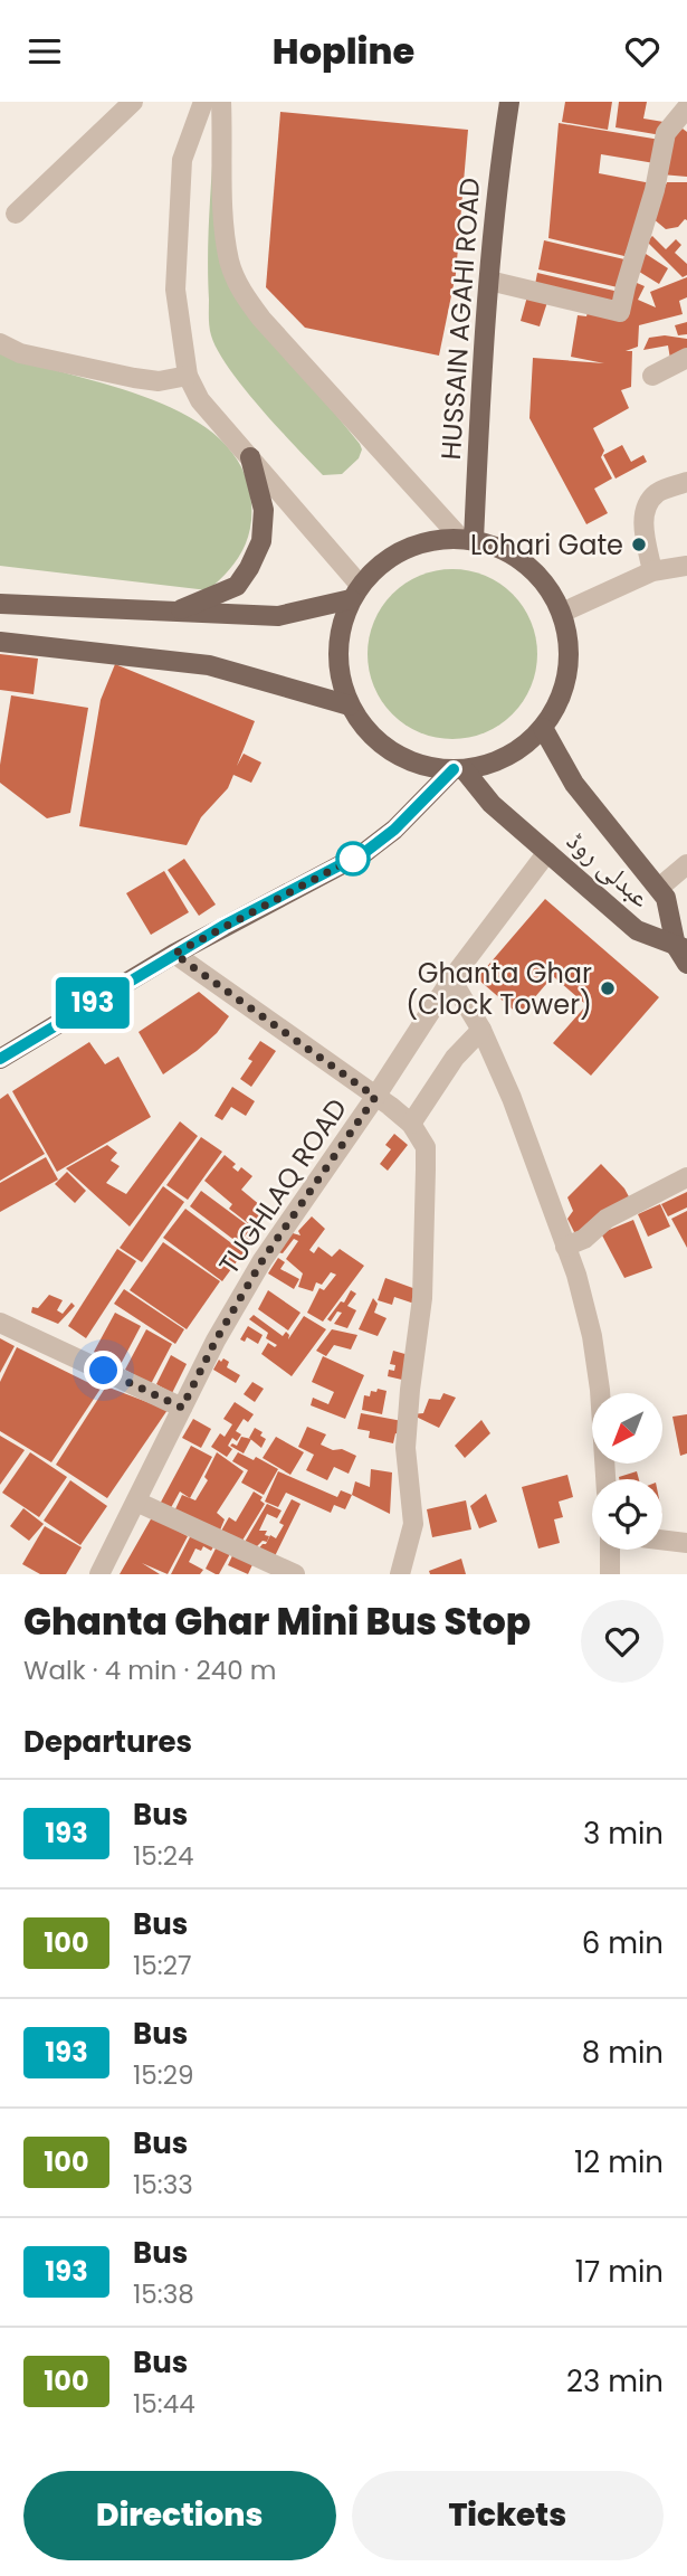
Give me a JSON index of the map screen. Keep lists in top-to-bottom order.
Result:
{
  "streets": {
    "main road": ["HUSSAIN AGAHI ROAD", "عبدلی روڈ"],
    "street": ["TUGHLAQ ROAD"]
  },
  "crossings": [
    ["HUSSAIN AGAHI ROAD", "عبدلی روڈ"],
    ["عبدلی روڈ", "TUGHLAQ ROAD"]
  ],
  "places": ["Lohari Gate", "Ghanta Ghar (Clock Tower)"],
  "lines": ["bus line 193"],
  "north": "bottom left",
  "page": {
    "header": "Hopline",
    "on_map": "193",
    "heading": [
      ["Ghanta Ghar Mini Bus Stop", "Walk · 4 min · 240 m"],
      "Departures"
    ],
    "list": [
      {
        "mark": "193",
        "name": "Bus",
        "note": "15:24",
        "value": "3 min"
      },
      {
        "mark": "100",
        "name": "Bus",
        "note": "15:27",
        "value": "6 min"
      },
      {
        "mark": "193",
        "name": "Bus",
        "note": "15:29",
        "value": "8 min"
      },
      {
        "mark": "100",
        "name": "Bus",
        "note": "15:33",
        "value": "12 min"
      },
      {
        "mark": "193",
        "name": "Bus",
        "note": "15:38",
        "value": "17 min"
      },
      {
        "mark": "100",
        "name": "Bus",
        "note": "15:44",
        "value": "23 min"
      }
    ],
    "buttons": ["Directions", "Tickets"]
  }
}
